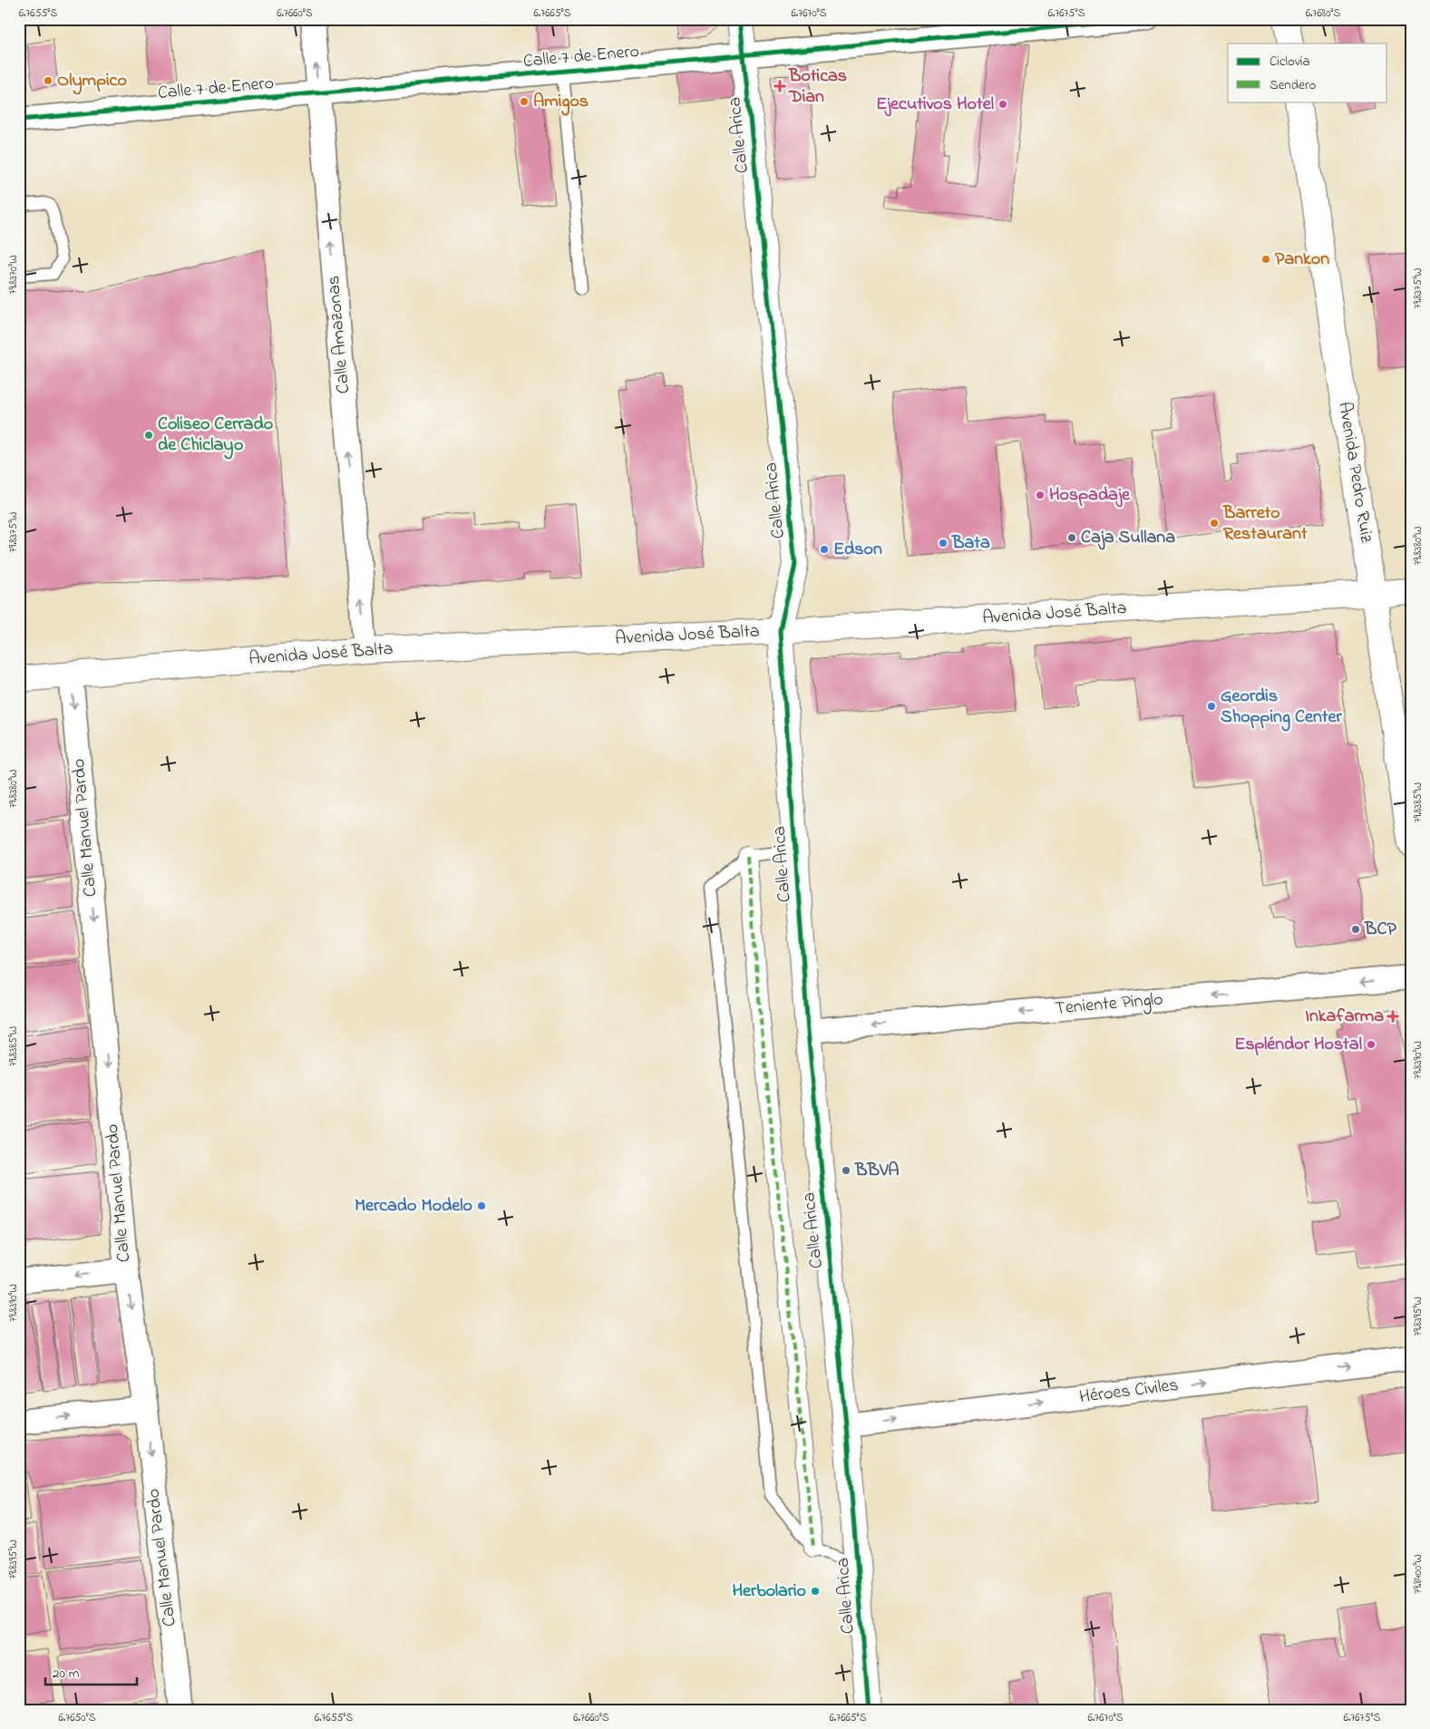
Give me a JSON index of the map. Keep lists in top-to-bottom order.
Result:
{
  "streets": {
    "street": [
      "Calle 7 de Enero",
      "Calle Arica",
      "Calle Amazonas",
      "Avenida Pedro Ruiz",
      "Avenida José Balta",
      "Calle Manuel Pardo",
      "Teniente Pinglo",
      "Héroes Civiles"
    ]
  },
  "crossings": [
    ["Calle 7 de Enero", "Calle Arica"],
    ["Calle 7 de Enero", "Calle Amazonas"],
    ["Calle Arica", "Avenida José Balta"],
    ["Calle Arica", "Teniente Pinglo"],
    ["Calle Arica", "Héroes Civiles"],
    ["Calle Amazonas", "Avenida José Balta"],
    ["Avenida Pedro Ruiz", "Avenida José Balta"],
    ["Avenida José Balta", "Calle Manuel Pardo"]
  ],
  "one_way": [
    "Calle Amazonas",
    "Calle Manuel Pardo",
    "Teniente Pinglo",
    "Héroes Civiles"
  ],
  "places": {
    "other": [
      "Olympico",
      "Amigos",
      "Ejecutivos Hotel",
      "Pankon",
      "Coliseo Cerrado de Chiclayo",
      "Hospadaje",
      "Barreto Restaurant",
      "Caja Sullana",
      "Bata",
      "Edson",
      "Geordis Shopping Center",
      "BCP",
      "Espléndor Hostal",
      "BBVA",
      "Mercado Modelo",
      "Herbolario"
    ],
    "health": ["Boticas Dian", "Inkafarma"]
  },
  "legend": ["Ciclovía", "Sendero"],
  "scale_bar": "20 m",
  "coordinates": [
    "6.7655°S",
    "6.7660°S",
    "6.7665°S",
    "6.7670°S",
    "6.7675°S",
    "6.7680°S",
    "79.8370°W",
    "79.8375°W",
    "79.8380°W",
    "79.8385°W",
    "79.8390°W",
    "79.8395°W",
    "79.8400°W",
    "6.7650°S"
  ]
}
